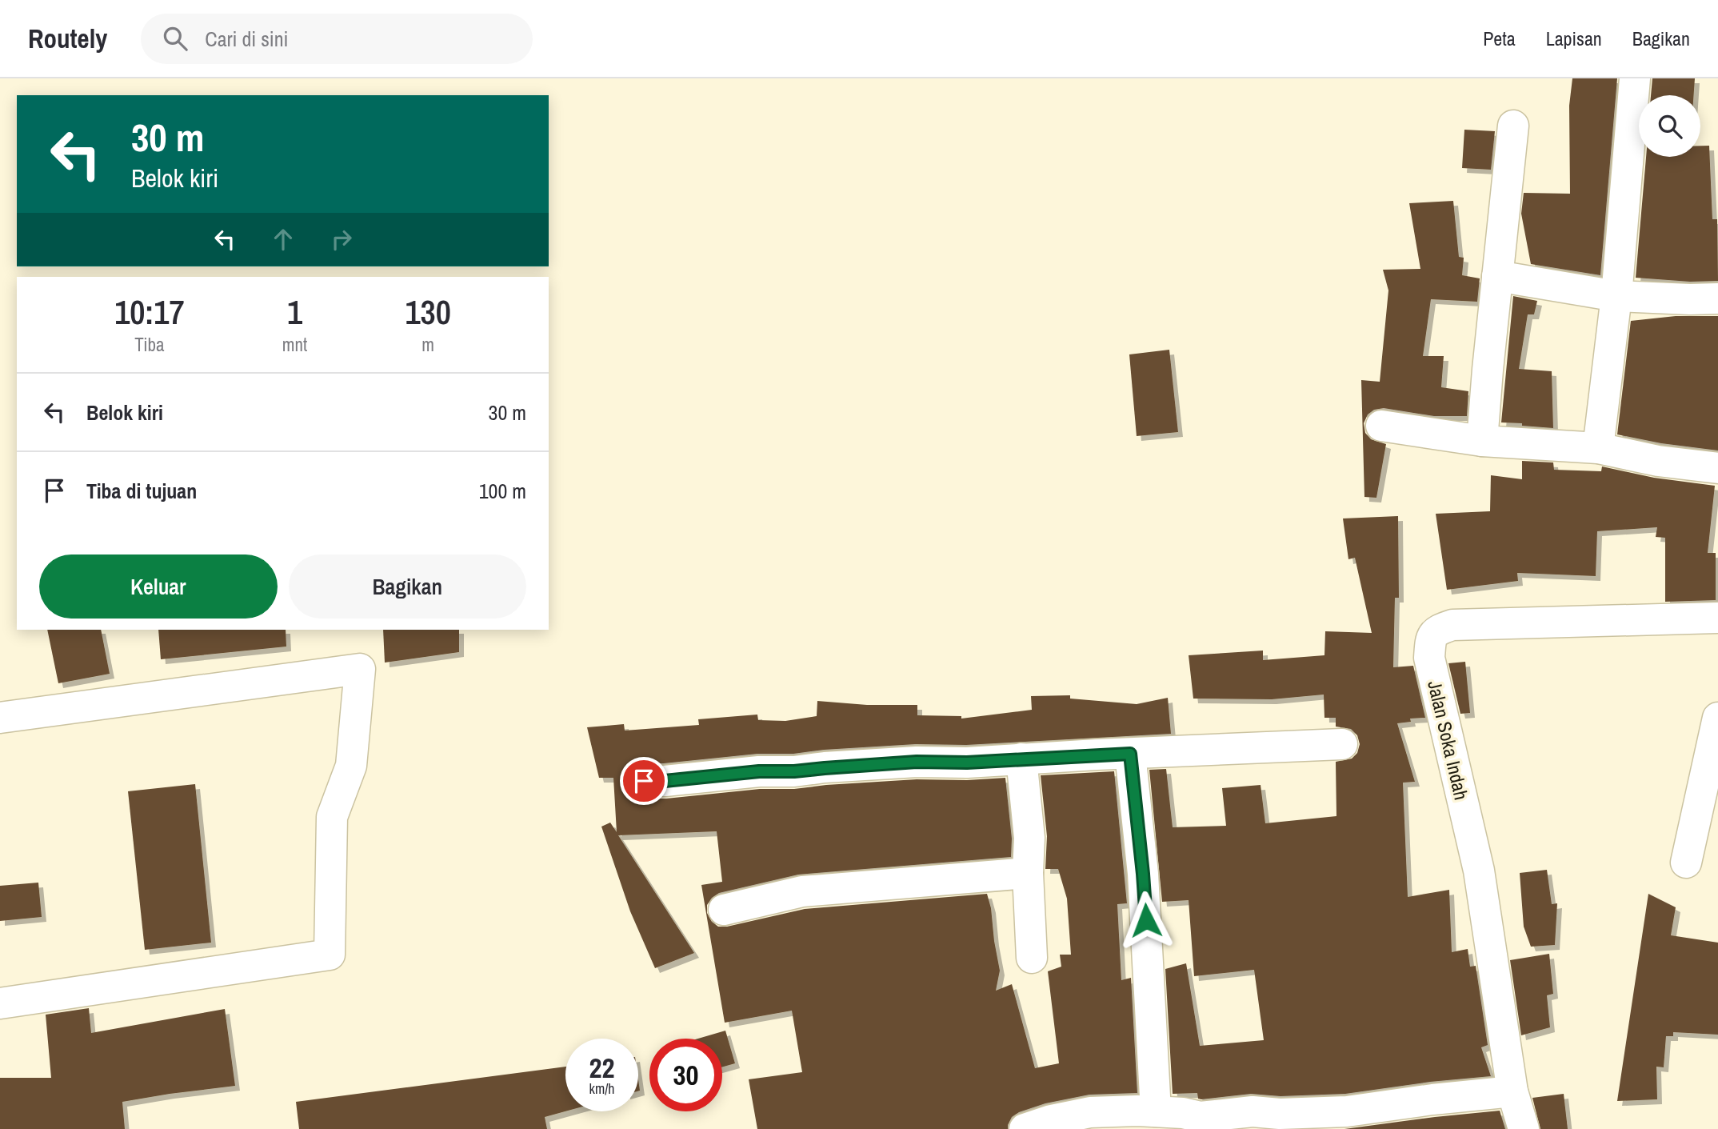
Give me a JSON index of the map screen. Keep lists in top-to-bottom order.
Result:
{
  "streets": {
    "street": ["Jalan Soka Indah"]
  },
  "page": {
    "header": "Routely",
    "search": "Cari di sini",
    "nav": ["Peta", "Lapisan", "Bagikan"],
    "turn": ["30 m", "Belok kiri"],
    "eta": [
      "10:17",
      "Tiba",
      "1",
      "mnt",
      "130",
      "m"
    ],
    "list": [
      {
        "name": "Belok kiri",
        "value": "30 m"
      },
      {
        "name": "Tiba di tujuan",
        "value": "100 m"
      }
    ],
    "buttons": ["Keluar", "Bagikan"],
    "speed": "22 km/h",
    "limit": "30"
  }
}
